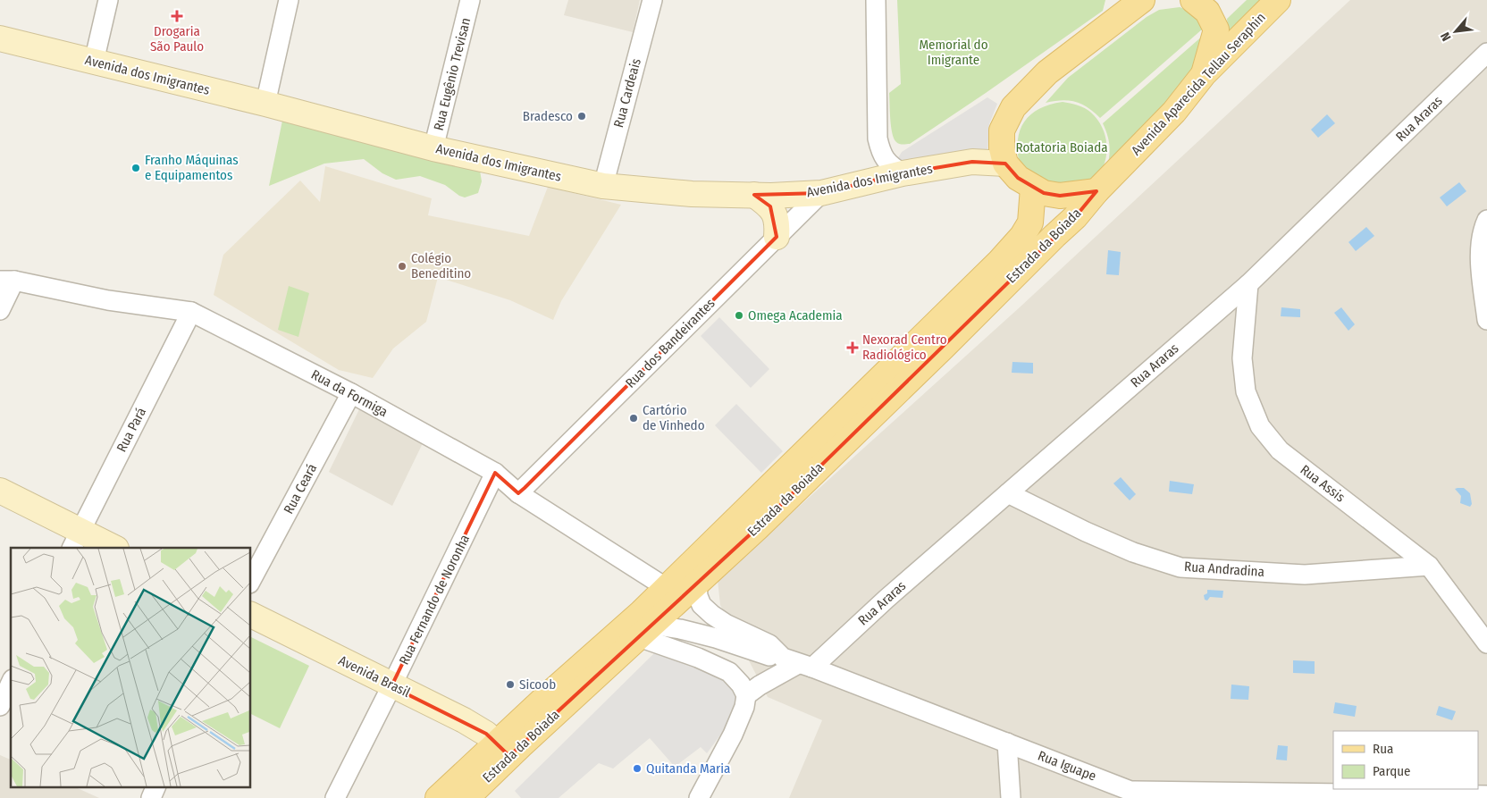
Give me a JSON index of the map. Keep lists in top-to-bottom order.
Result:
{
  "streets": {
    "main road": [
      "Avenida dos Imigrantes",
      "Avenida Aparecida Tellau Seraphin",
      "Estrada da Boiada",
      "Avenida Brasil"
    ],
    "street": [
      "Rua Eugênio Trevisan",
      "Rua Cardeais",
      "Rua Araras",
      "Rua dos Bandeirantes",
      "Rua da Formiga",
      "Rua Pará",
      "Rua Assis",
      "Rua Ceará",
      "Rua Andradina",
      "Rua Fernando de Noronha",
      "Rua Iguape"
    ]
  },
  "crossings": [
    ["Rua Eugênio Trevisan", "Avenida dos Imigrantes"],
    ["Avenida dos Imigrantes", "Rua Cardeais"],
    ["Avenida dos Imigrantes", "Rua dos Bandeirantes"],
    ["Avenida Aparecida Tellau Seraphin", "Estrada da Boiada"],
    ["Rua Araras", "Rua Assis"],
    ["Rua Araras", "Rua Andradina"],
    ["Rua Araras", "Rua Iguape"],
    ["Estrada da Boiada", "Rua da Formiga"],
    ["Estrada da Boiada", "Avenida Brasil"],
    ["Estrada da Boiada", "Rua Iguape"],
    ["Rua dos Bandeirantes", "Rua da Formiga"],
    ["Rua da Formiga", "Rua Pará"],
    ["Rua da Formiga", "Rua Ceará"],
    ["Rua da Formiga", "Rua Fernando de Noronha"],
    ["Rua Assis", "Rua Andradina"],
    ["Rua Fernando de Noronha", "Avenida Brasil"]
  ],
  "parks": ["Memorial do Imigrante", "Rotatoria Boiada"],
  "places": {
    "health": ["Drogaria São Paulo", "Nexorad Centro Radiológico"],
    "other": [
      "Bradesco",
      "Franho Máquinas e Equipamentos",
      "Colégio Beneditino",
      "Omega Academia",
      "Cartório de Vinhedo",
      "Sicoob",
      "Quitanda Maria"
    ]
  },
  "legend": ["Rua", "Parque"],
  "north": "bottom left"
}
